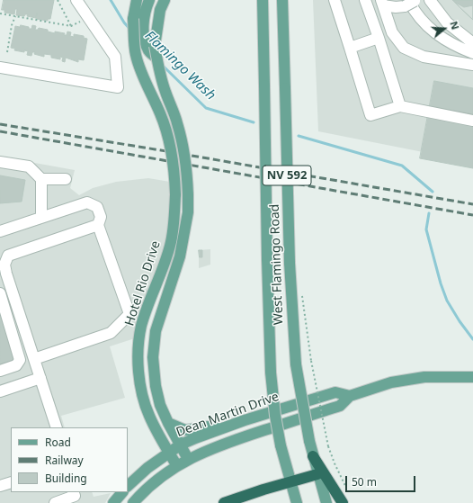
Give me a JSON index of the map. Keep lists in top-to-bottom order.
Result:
{
  "streets": {
    "main road": [
      "NV 592",
      "West Flamingo Road",
      "Hotel Rio Drive",
      "Dean Martin Drive"
    ]
  },
  "crossings": [
    ["Hotel Rio Drive", "Dean Martin Drive"]
  ],
  "water": ["Flamingo Wash"],
  "legend": ["Road", "Railway", "Building"],
  "scale_bar": "50 m",
  "north": "right"
}
